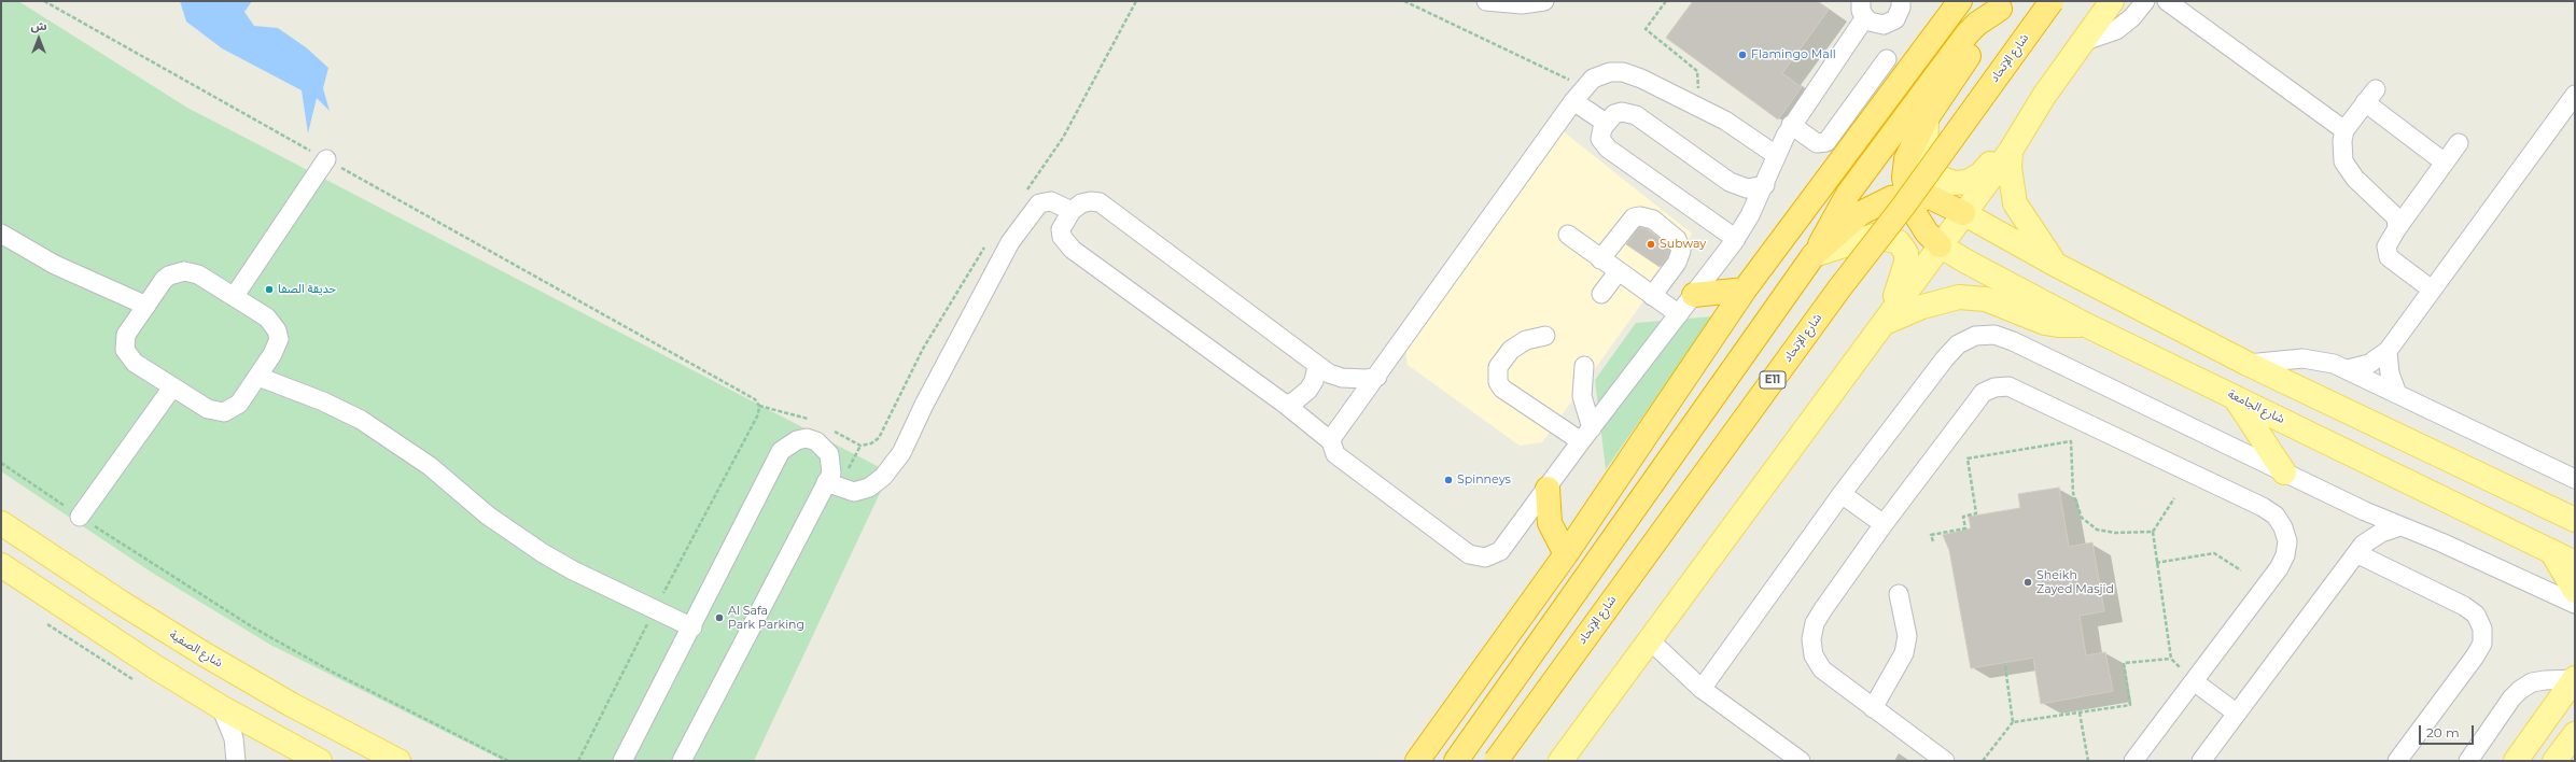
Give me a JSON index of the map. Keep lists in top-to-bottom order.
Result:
{
  "streets": {
    "highway": ["شارع الإتحاد", "E11"],
    "main road": ["شارع الجامعة", "شارع الصفية"]
  },
  "places": [
    "Flamingo Mall",
    "Subway",
    "حديقة الصفا",
    "Spinneys",
    "Sheikh Zayed Masjid",
    "Al Safa Park Parking"
  ],
  "scale_bar": "20 m",
  "north": "top"
}
